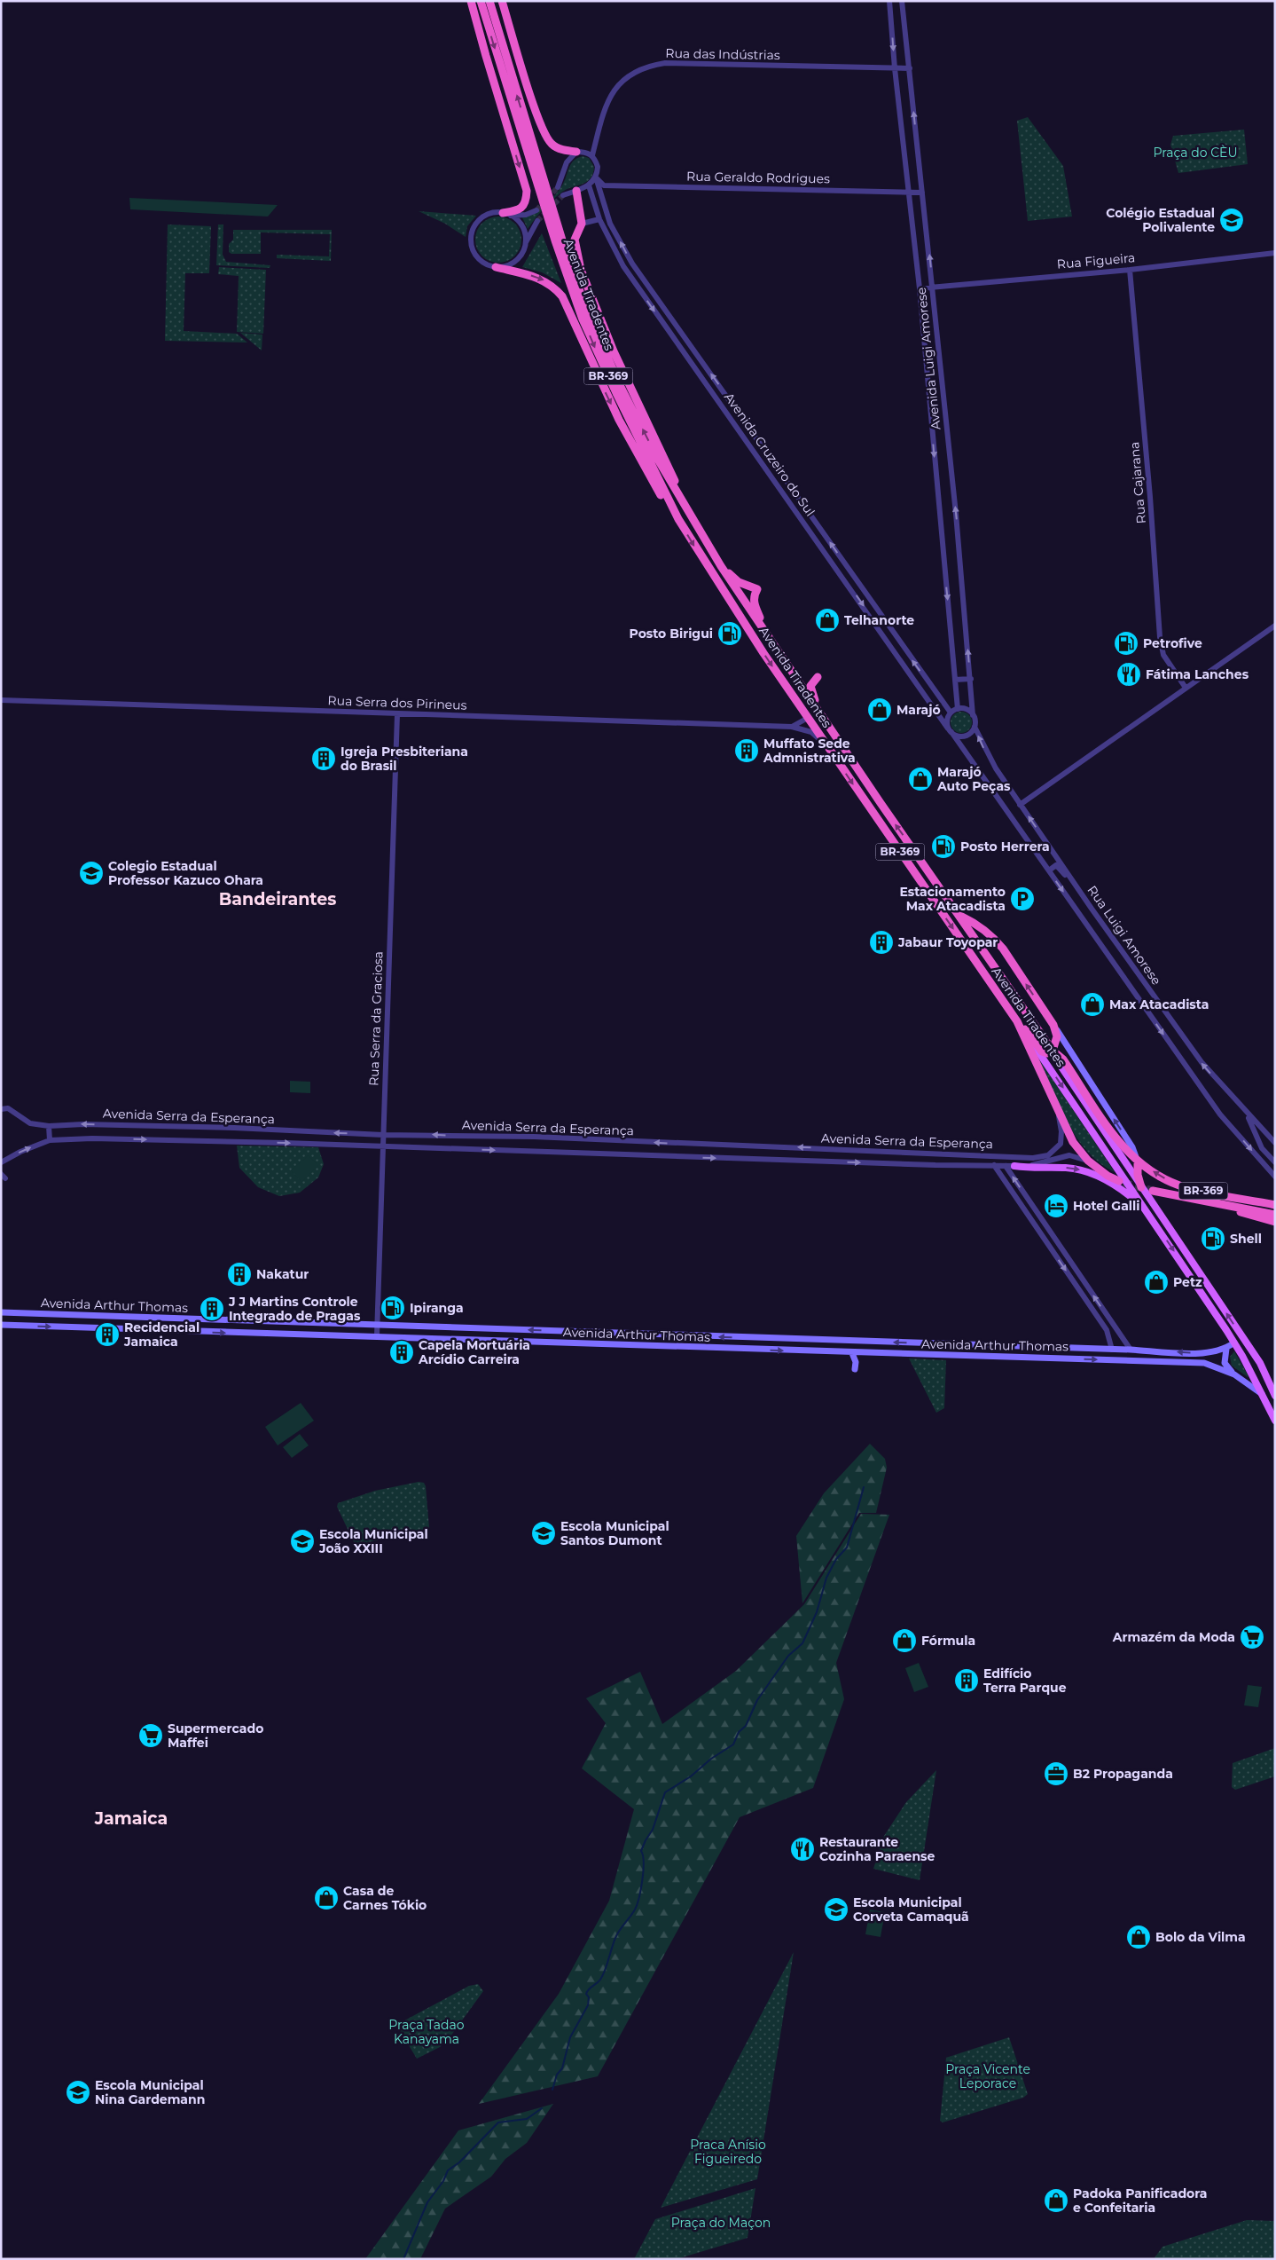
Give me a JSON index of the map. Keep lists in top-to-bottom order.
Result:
{
  "streets": {
    "highway": ["Avenida Tiradentes", "BR-369"],
    "main road": ["Avenida Arthur Thomas"],
    "street": [
      "Rua das Indústrias",
      "Rua Geraldo Rodrigues",
      "Rua Figueira",
      "Avenida Luigi Amorese",
      "Avenida Cruzeiro do Sul",
      "Rua Cajarana",
      "Rua Serra dos Pirineus",
      "Rua Luigi Amorese",
      "Rua Serra da Graciosa",
      "Avenida Serra da Esperança"
    ]
  },
  "crossings": [
    ["Rua das Indústrias", "Avenida Luigi Amorese"],
    ["Rua das Indústrias", "Avenida Cruzeiro do Sul"],
    ["Rua Geraldo Rodrigues", "Avenida Luigi Amorese"],
    ["Rua Geraldo Rodrigues", "Avenida Cruzeiro do Sul"],
    ["Rua Figueira", "Avenida Luigi Amorese"],
    ["Rua Figueira", "Rua Cajarana"],
    ["Avenida Tiradentes", "BR-369"],
    ["Avenida Tiradentes", "Avenida Arthur Thomas"],
    ["Avenida Luigi Amorese", "Avenida Cruzeiro do Sul"],
    ["Avenida Luigi Amorese", "Rua Luigi Amorese"],
    ["BR-369", "Avenida Serra da Esperança"],
    ["Avenida Cruzeiro do Sul", "Rua Luigi Amorese"],
    ["Rua Serra dos Pirineus", "Rua Serra da Graciosa"],
    ["Rua Serra da Graciosa", "Avenida Serra da Esperança"],
    ["Rua Serra da Graciosa", "Avenida Arthur Thomas"]
  ],
  "districts": ["Bandeirantes", "Jamaica"],
  "parks": [
    "Praça do CÈU",
    "Praça Tadao Kanayama",
    "Praça Vicente Leporace",
    "Praca Anísio Figueiredo",
    "Praça do Maçon"
  ],
  "places": {
    "school or university": [
      "Colégio Estadual Polivalente",
      "Colegio Estadual Professor Kazuco Ohara",
      "Escola Municipal Santos Dumont",
      "Escola Municipal João XXIII",
      "Escola Municipal Corveta Camaquã",
      "Escola Municipal Nina Gardemann"
    ],
    "shop": [
      "Telhanorte",
      "Marajó",
      "Marajó Auto Peças",
      "Max Atacadista",
      "Petz",
      "Fórmula",
      "Casa de Carnes Tókio",
      "Bolo da Vilma",
      "Padoka Panificadora e Confeitaria"
    ],
    "fuel station": [
      "Posto Birigui",
      "Petrofive",
      "Posto Herrera",
      "Shell",
      "Ipiranga"
    ],
    "restaurant": ["Fátima Lanches", "Restaurante Cozinha Paraense"],
    "building": [
      "Muffato Sede Admnistrativa",
      "Igreja Presbiteriana do Brasil",
      "Jabaur Toyopar",
      "Nakatur",
      "J J Martins Controle Integrado de Pragas",
      "Recidencial Jamaica",
      "Capela Mortuária Arcídio Carreira",
      "Edifício Terra Parque"
    ],
    "parking": ["Estacionamento Max Atacadista"],
    "hotel": ["Hotel Galli"],
    "supermarket": ["Armazém da Moda", "Supermercado Maffei"],
    "office": ["B2 Propaganda"]
  }
}
